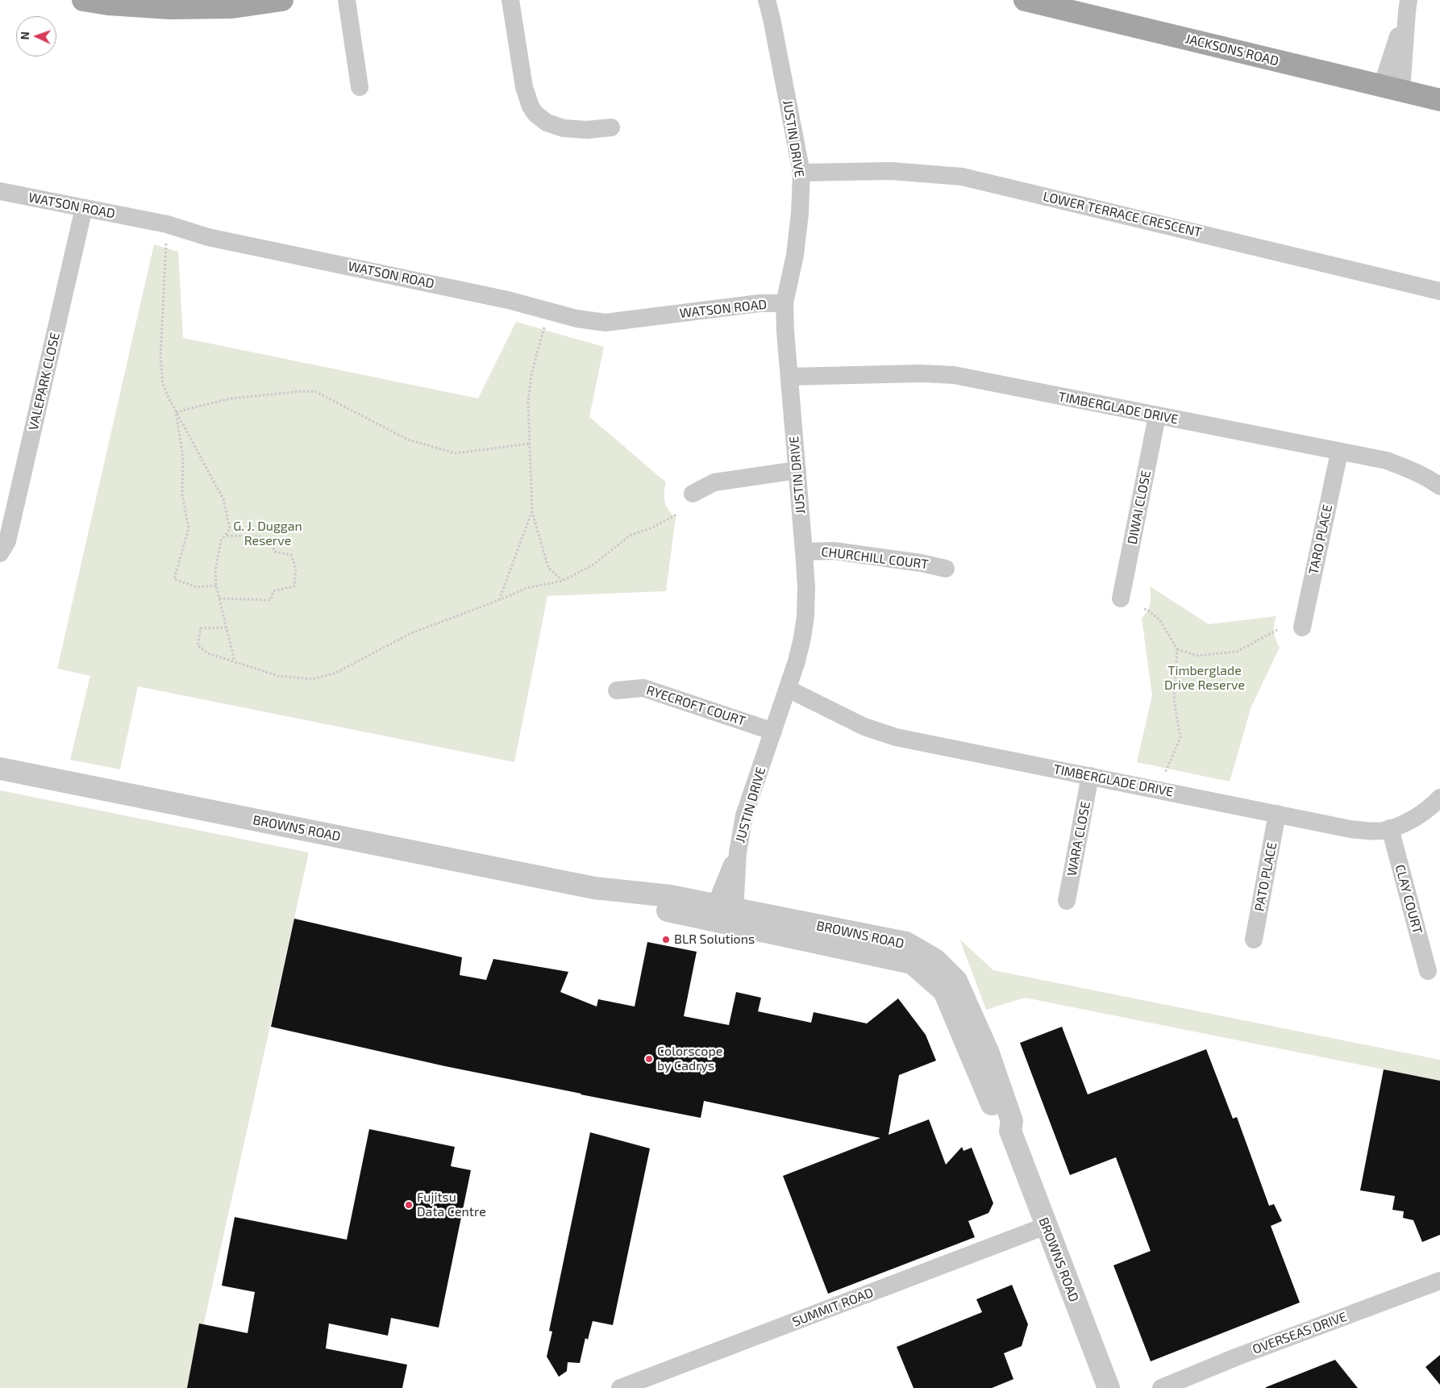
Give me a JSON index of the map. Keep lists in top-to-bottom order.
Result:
{
  "streets": {
    "main road": ["JACKSONS ROAD"],
    "street": [
      "JUSTIN DRIVE",
      "WATSON ROAD",
      "LOWER TERRACE CRESCENT",
      "VALEPARK CLOSE",
      "TIMBERGLADE DRIVE",
      "DIWAI CLOSE",
      "TARO PLACE",
      "CHURCHILL COURT",
      "RYECROFT COURT",
      "BROWNS ROAD",
      "WARA CLOSE",
      "PATO PLACE",
      "CLAY COURT",
      "SUMMIT ROAD",
      "OVERSEAS DRIVE"
    ]
  },
  "crossings": [
    ["JUSTIN DRIVE", "WATSON ROAD"],
    ["JUSTIN DRIVE", "LOWER TERRACE CRESCENT"],
    ["JUSTIN DRIVE", "TIMBERGLADE DRIVE"],
    ["JUSTIN DRIVE", "CHURCHILL COURT"],
    ["JUSTIN DRIVE", "RYECROFT COURT"],
    ["JUSTIN DRIVE", "BROWNS ROAD"],
    ["WATSON ROAD", "VALEPARK CLOSE"],
    ["TIMBERGLADE DRIVE", "DIWAI CLOSE"],
    ["TIMBERGLADE DRIVE", "TARO PLACE"],
    ["TIMBERGLADE DRIVE", "WARA CLOSE"],
    ["TIMBERGLADE DRIVE", "PATO PLACE"],
    ["TIMBERGLADE DRIVE", "CLAY COURT"],
    ["BROWNS ROAD", "SUMMIT ROAD"]
  ],
  "parks": ["G. J. Duggan Reserve", "Timberglade Drive Reserve"],
  "places": ["BLR Solutions", "Colorscope by Cadrys", "Fujitsu Data Centre"],
  "north": "left"
}
